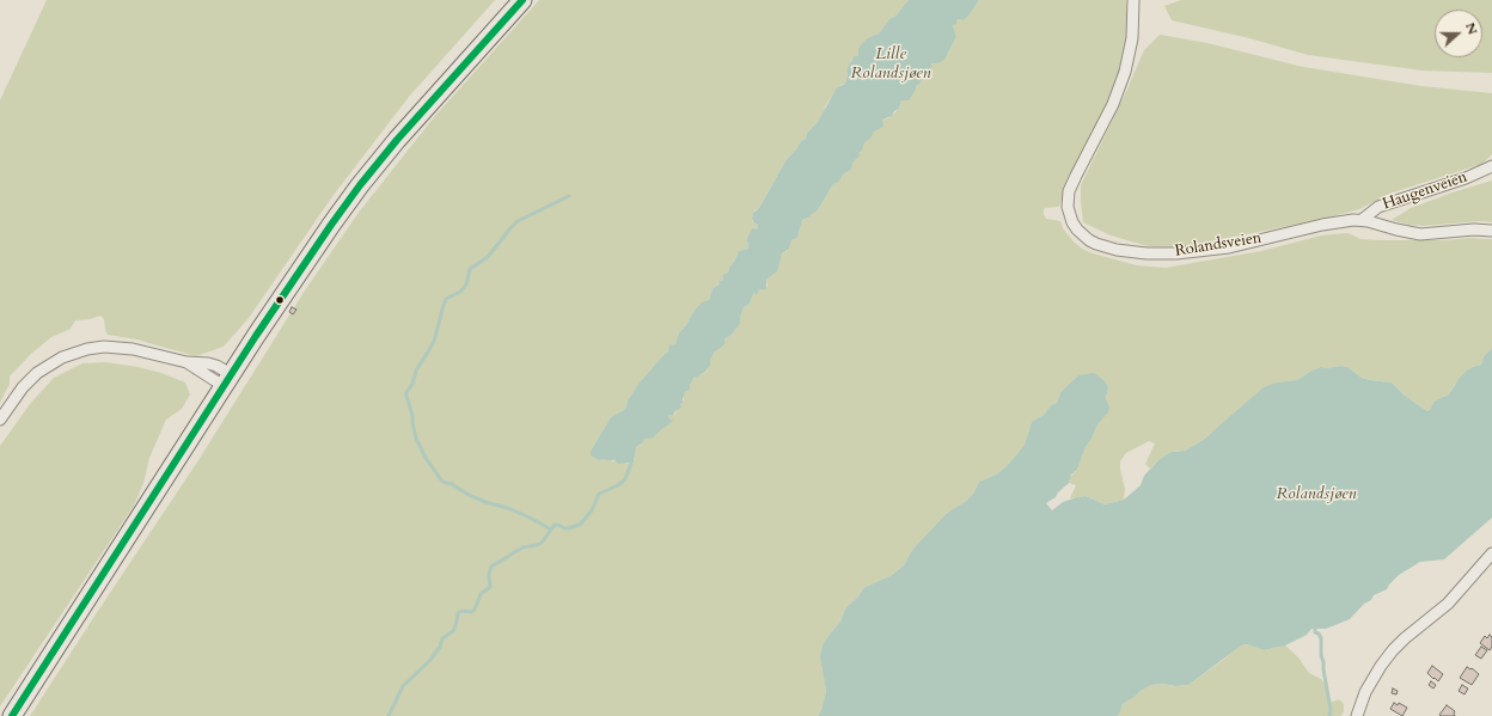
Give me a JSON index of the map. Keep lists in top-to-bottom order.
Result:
{
  "streets": {
    "street": ["Haugenveien", "Rolandsveien"]
  },
  "crossings": [
    ["Haugenveien", "Rolandsveien"]
  ],
  "water": ["Lille Rolandsjøen", "Rolandsjøen"],
  "north": "right"
}
